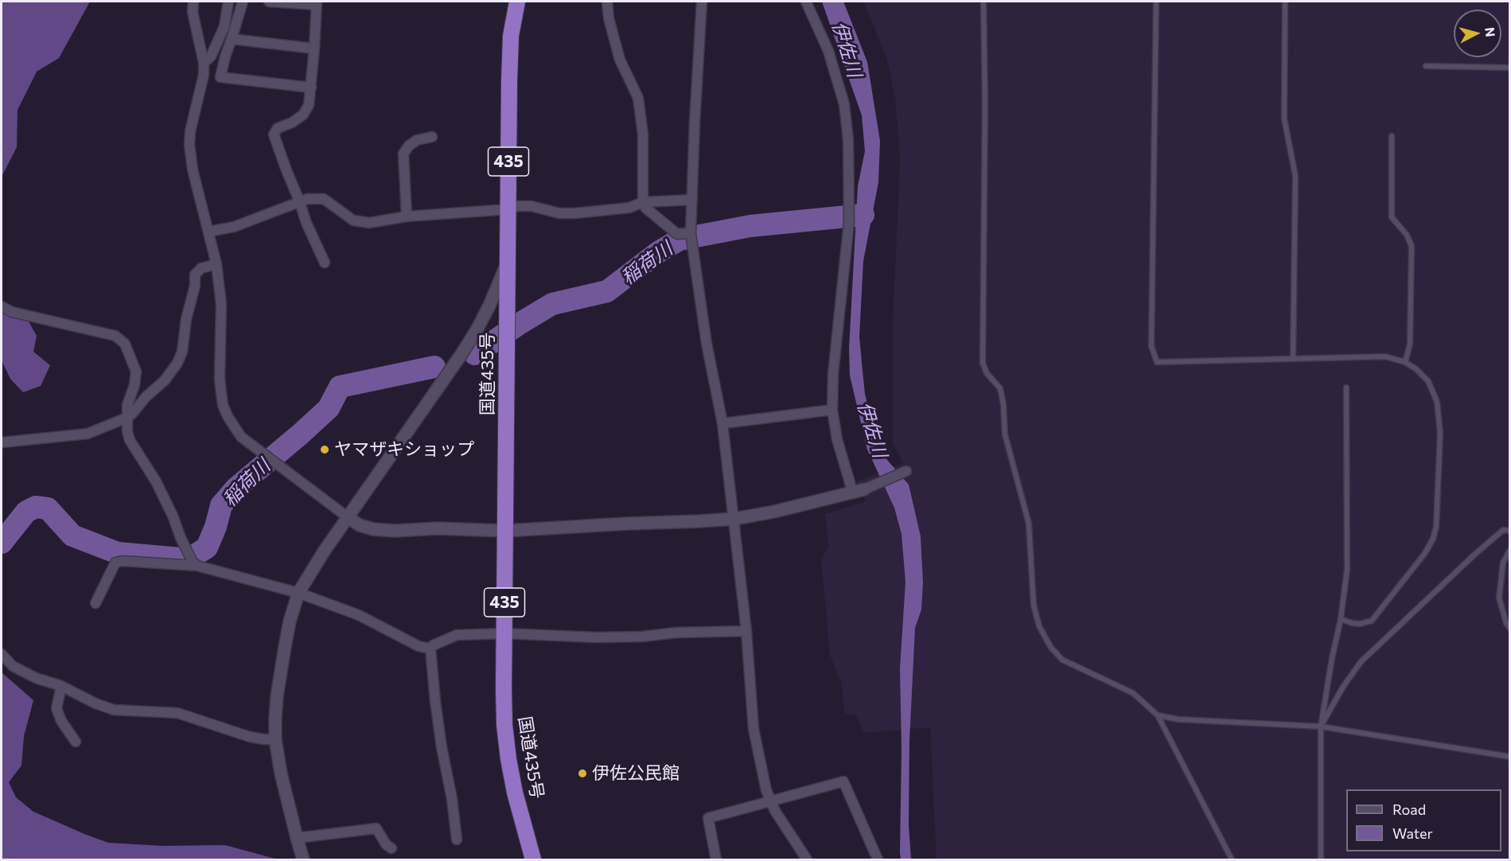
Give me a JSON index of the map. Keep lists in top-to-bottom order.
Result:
{
  "streets": {
    "highway": ["435", "国道435号"]
  },
  "water": ["伊佐川", "稲荷川"],
  "places": ["ヤマザキショップ", "伊佐公民館"],
  "legend": ["Road", "Water"],
  "north": "right"
}
